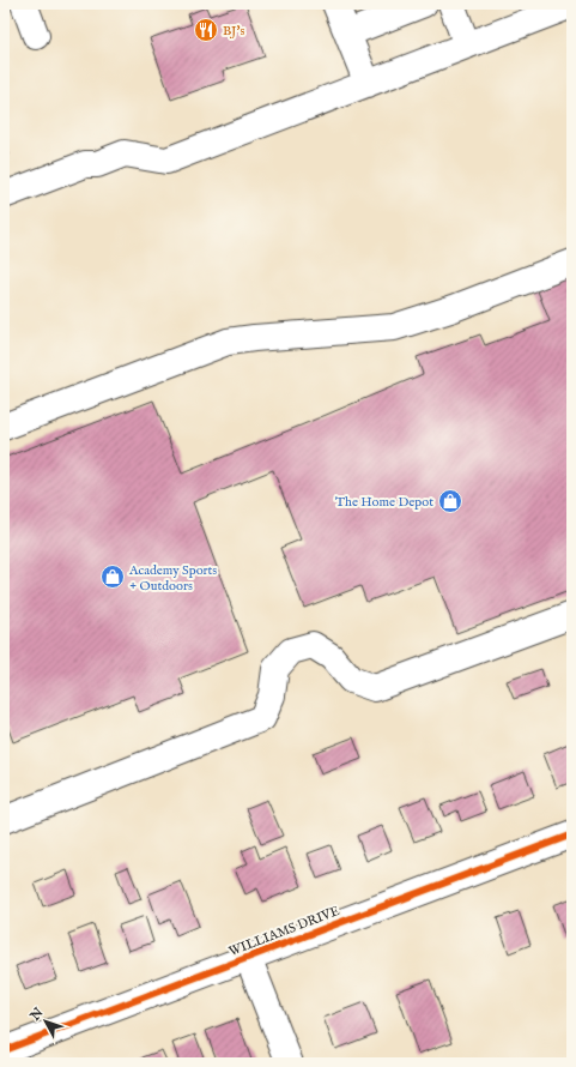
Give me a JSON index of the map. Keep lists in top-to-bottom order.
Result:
{
  "streets": {
    "street": ["WILLIAMS DRIVE"]
  },
  "places": {
    "restaurant": ["BJ's"],
    "shop": ["The Home Depot", "Academy Sports + Outdoors"]
  },
  "north": "top left"
}
